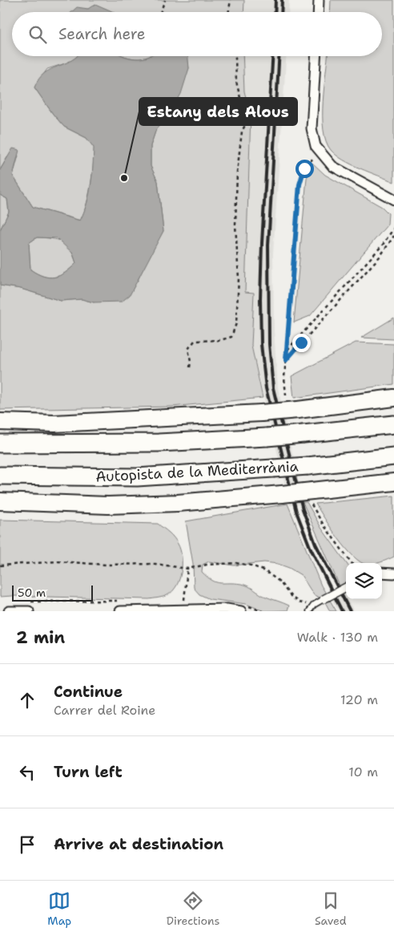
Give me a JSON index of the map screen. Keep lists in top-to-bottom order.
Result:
{
  "streets": {
    "highway": ["Autopista de la Mediterrània"]
  },
  "places": ["Estany dels Alous"],
  "scale_bar": "50 m",
  "page": {
    "search": "Search here",
    "scale": "50 m",
    "heading": ["2 min", "Walk · 130 m"],
    "list": [
      ["Continue", "Carrer del Roine", "120 m"],
      ["Turn left", "10 m"],
      "Arrive at destination"
    ],
    "nav": ["Map", "Directions", "Saved"]
  }
}
